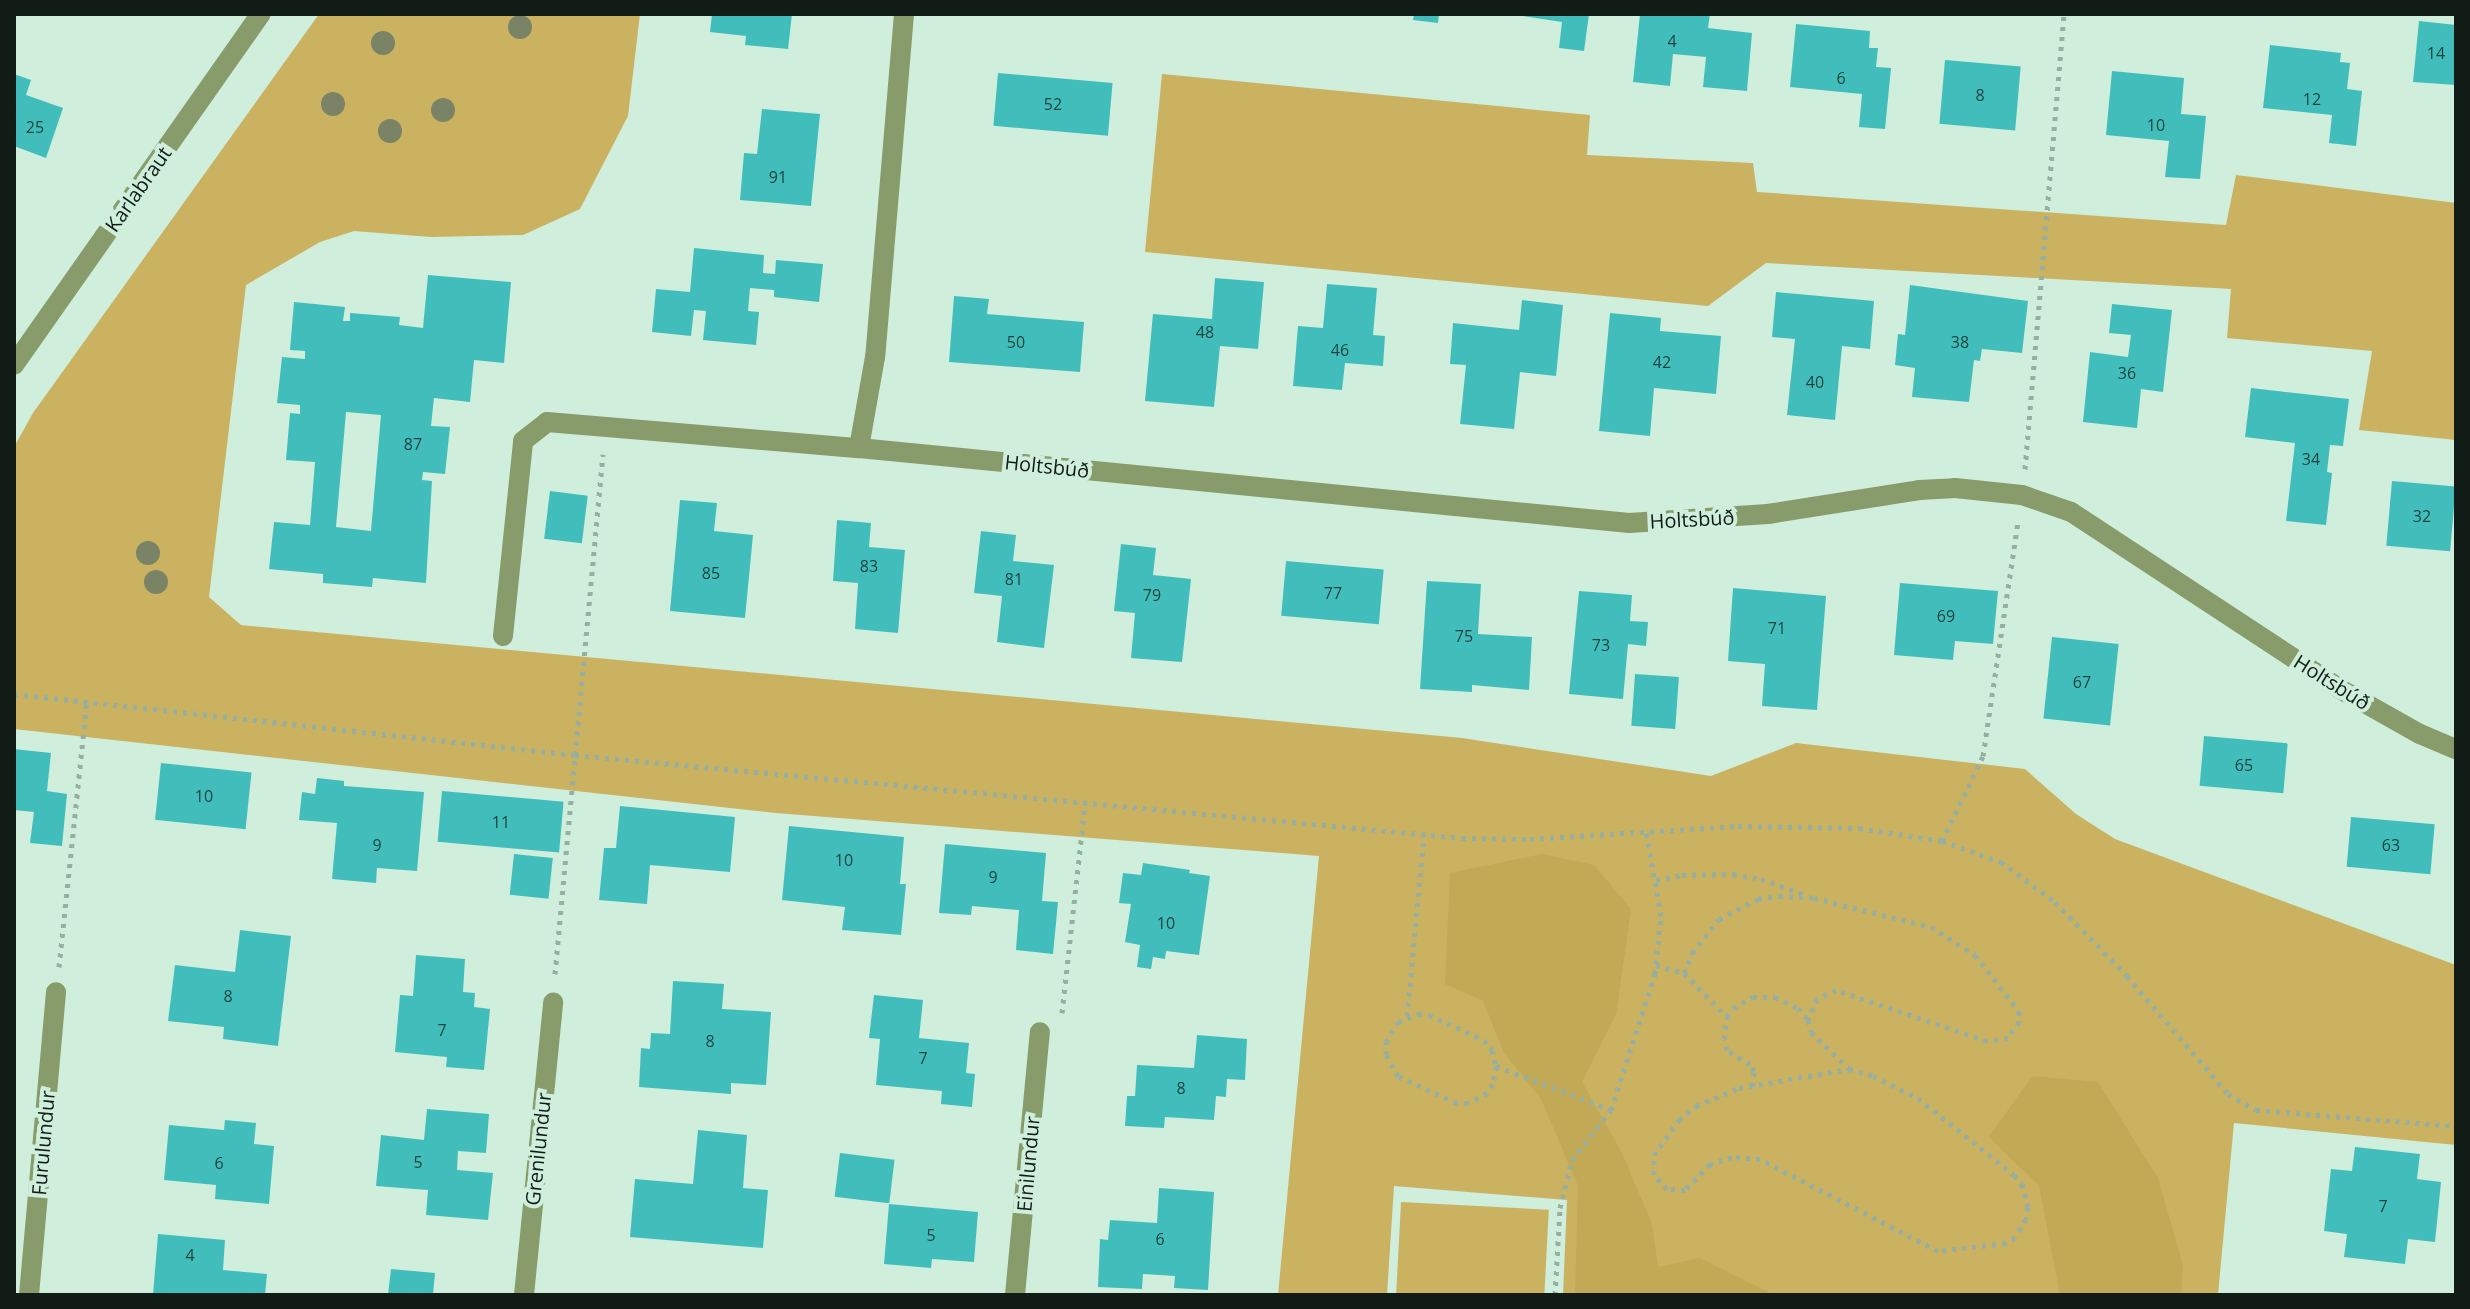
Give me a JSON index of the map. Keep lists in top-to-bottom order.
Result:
{
  "streets": {
    "street": [
      "Karlabraut",
      "Holtsbúð",
      "Furulundur",
      "Grenilundur",
      "Einilundur"
    ]
  },
  "house_numbers": [
    "4",
    "14",
    "6",
    "8",
    "12",
    "52",
    "10",
    "25",
    "91",
    "48",
    "50",
    "38",
    "46",
    "42",
    "36",
    "40",
    "87",
    "34",
    "32",
    "83",
    "85",
    "81",
    "77",
    "79",
    "69",
    "71",
    "75",
    "73",
    "67",
    "65",
    "10",
    "11",
    "9",
    "63",
    "10",
    "9",
    "10",
    "8",
    "7",
    "8",
    "7",
    "8",
    "5",
    "6",
    "7",
    "5",
    "6",
    "4"
  ]
}
